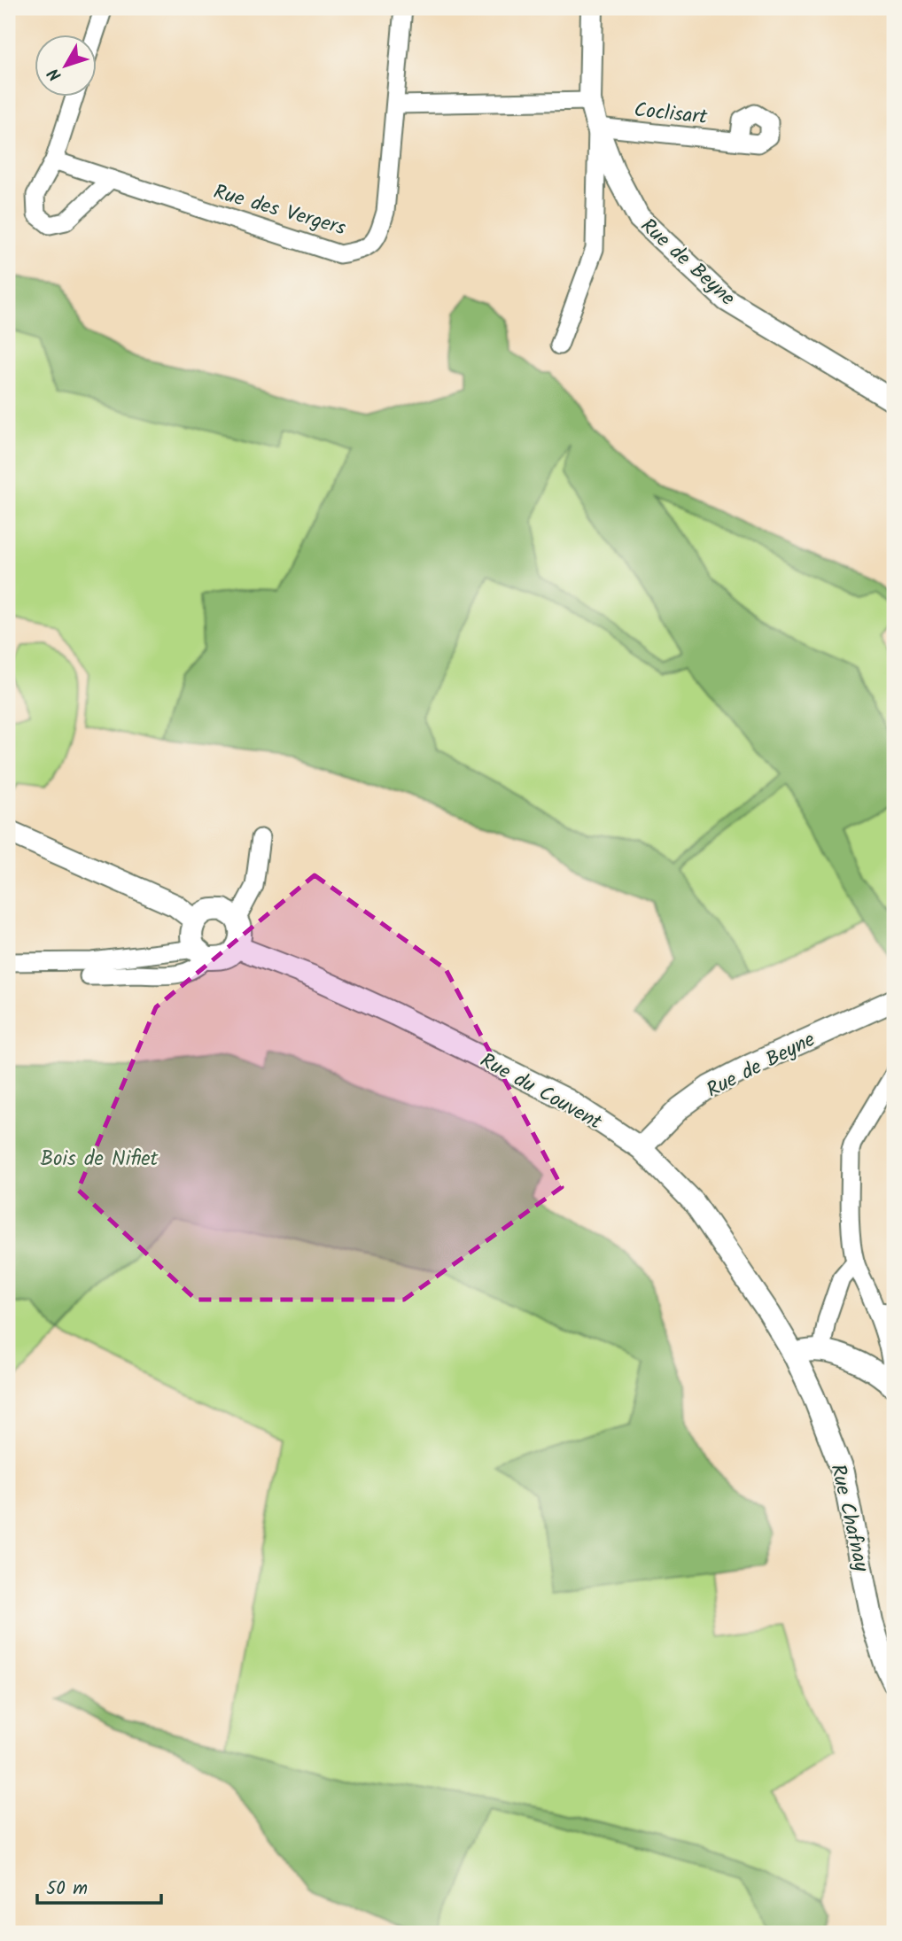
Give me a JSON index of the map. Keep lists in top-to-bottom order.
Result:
{
  "streets": {
    "street": [
      "Coclisart",
      "Rue des Vergers",
      "Rue de Beyne",
      "Rue du Couvent",
      "Rue Chafnay"
    ]
  },
  "crossings": [
    ["Coclisart", "Rue de Beyne"],
    ["Rue de Beyne", "Rue du Couvent"],
    ["Rue du Couvent", "Rue Chafnay"]
  ],
  "parks": ["Bois de Nifiet"],
  "scale_bar": "50 m",
  "north": "bottom left"
}
